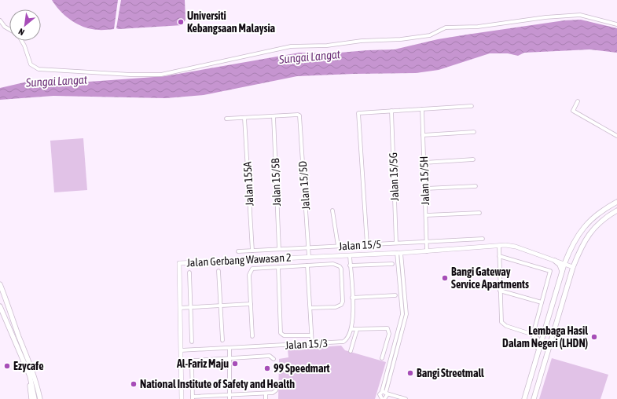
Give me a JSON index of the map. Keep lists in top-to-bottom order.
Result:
{
  "streets": {
    "street": [
      "Jalan 15/5G",
      "Jalan 15/5H",
      "Jalan 15/5B",
      "Jalan 155A",
      "Jalan 15/5D",
      "Jalan 15/5",
      "Jalan Gerbang Wawasan 2",
      "Jalan 15/3"
    ]
  },
  "crossings": [
    ["Jalan 15/5G", "Jalan 15/5"],
    ["Jalan 15/5H", "Jalan 15/5"],
    ["Jalan 15/5H", "Jalan Gerbang Wawasan 2"],
    ["Jalan 15/5B", "Jalan 15/5D"],
    ["Jalan 15/5B", "Jalan 15/5"],
    ["Jalan 155A", "Jalan 15/5"],
    ["Jalan 15/5D", "Jalan 15/5"],
    ["Jalan 15/5D", "Jalan Gerbang Wawasan 2"],
    ["Jalan Gerbang Wawasan 2", "Jalan 15/3"]
  ],
  "water": ["Sungai Langat"],
  "places": [
    "Universiti Kebangsaan Malaysia",
    "Bangi Gateway Service Apartments",
    "Lembaga Hasil Dalam Negeri (LHDN)",
    "Al-Fariz Maju",
    "Ezycafe",
    "99 Speedmart",
    "Bangi Streetmall",
    "National Institute of Safety and Health"
  ],
  "north": "bottom left"
}
